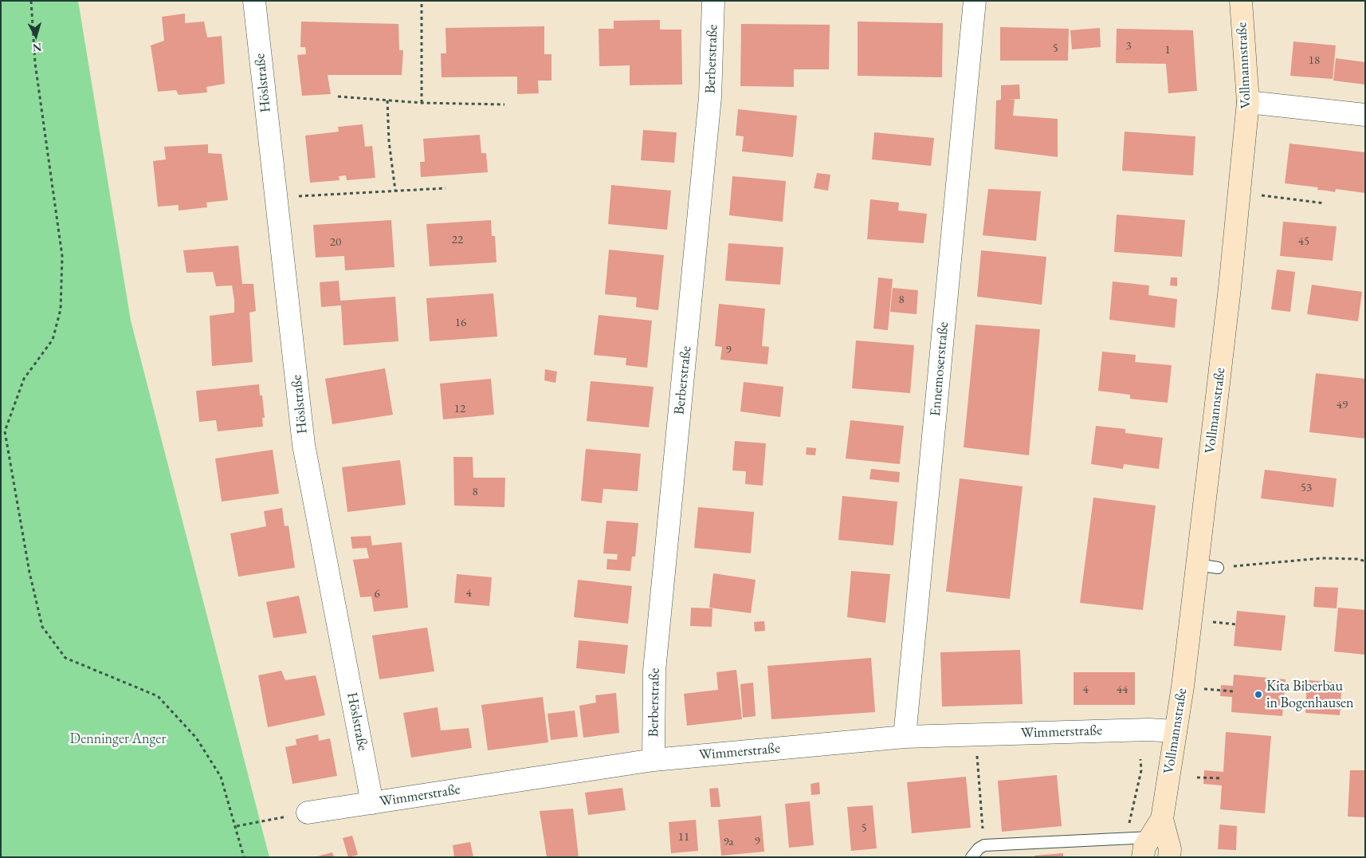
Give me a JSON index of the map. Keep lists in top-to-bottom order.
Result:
{
  "streets": {
    "main road": ["Vollmannstraße"],
    "street": [
      "Berberstraße",
      "Höslstraße",
      "Ennemoserstraße",
      "Wimmerstraße"
    ]
  },
  "crossings": [
    ["Berberstraße", "Wimmerstraße"],
    ["Vollmannstraße", "Wimmerstraße"],
    ["Höslstraße", "Wimmerstraße"],
    ["Ennemoserstraße", "Wimmerstraße"]
  ],
  "parks": ["Denninger Anger"],
  "places": ["Kita Biberbau in Bogenhausen"],
  "house_numbers": [
    "3",
    "5",
    "1",
    "18",
    "22",
    "45",
    "20",
    "8",
    "16",
    "9",
    "49",
    "12",
    "53",
    "8",
    "4",
    "6",
    "4",
    "44",
    "5",
    "11",
    "9",
    "9a"
  ],
  "north": "bottom"
}
